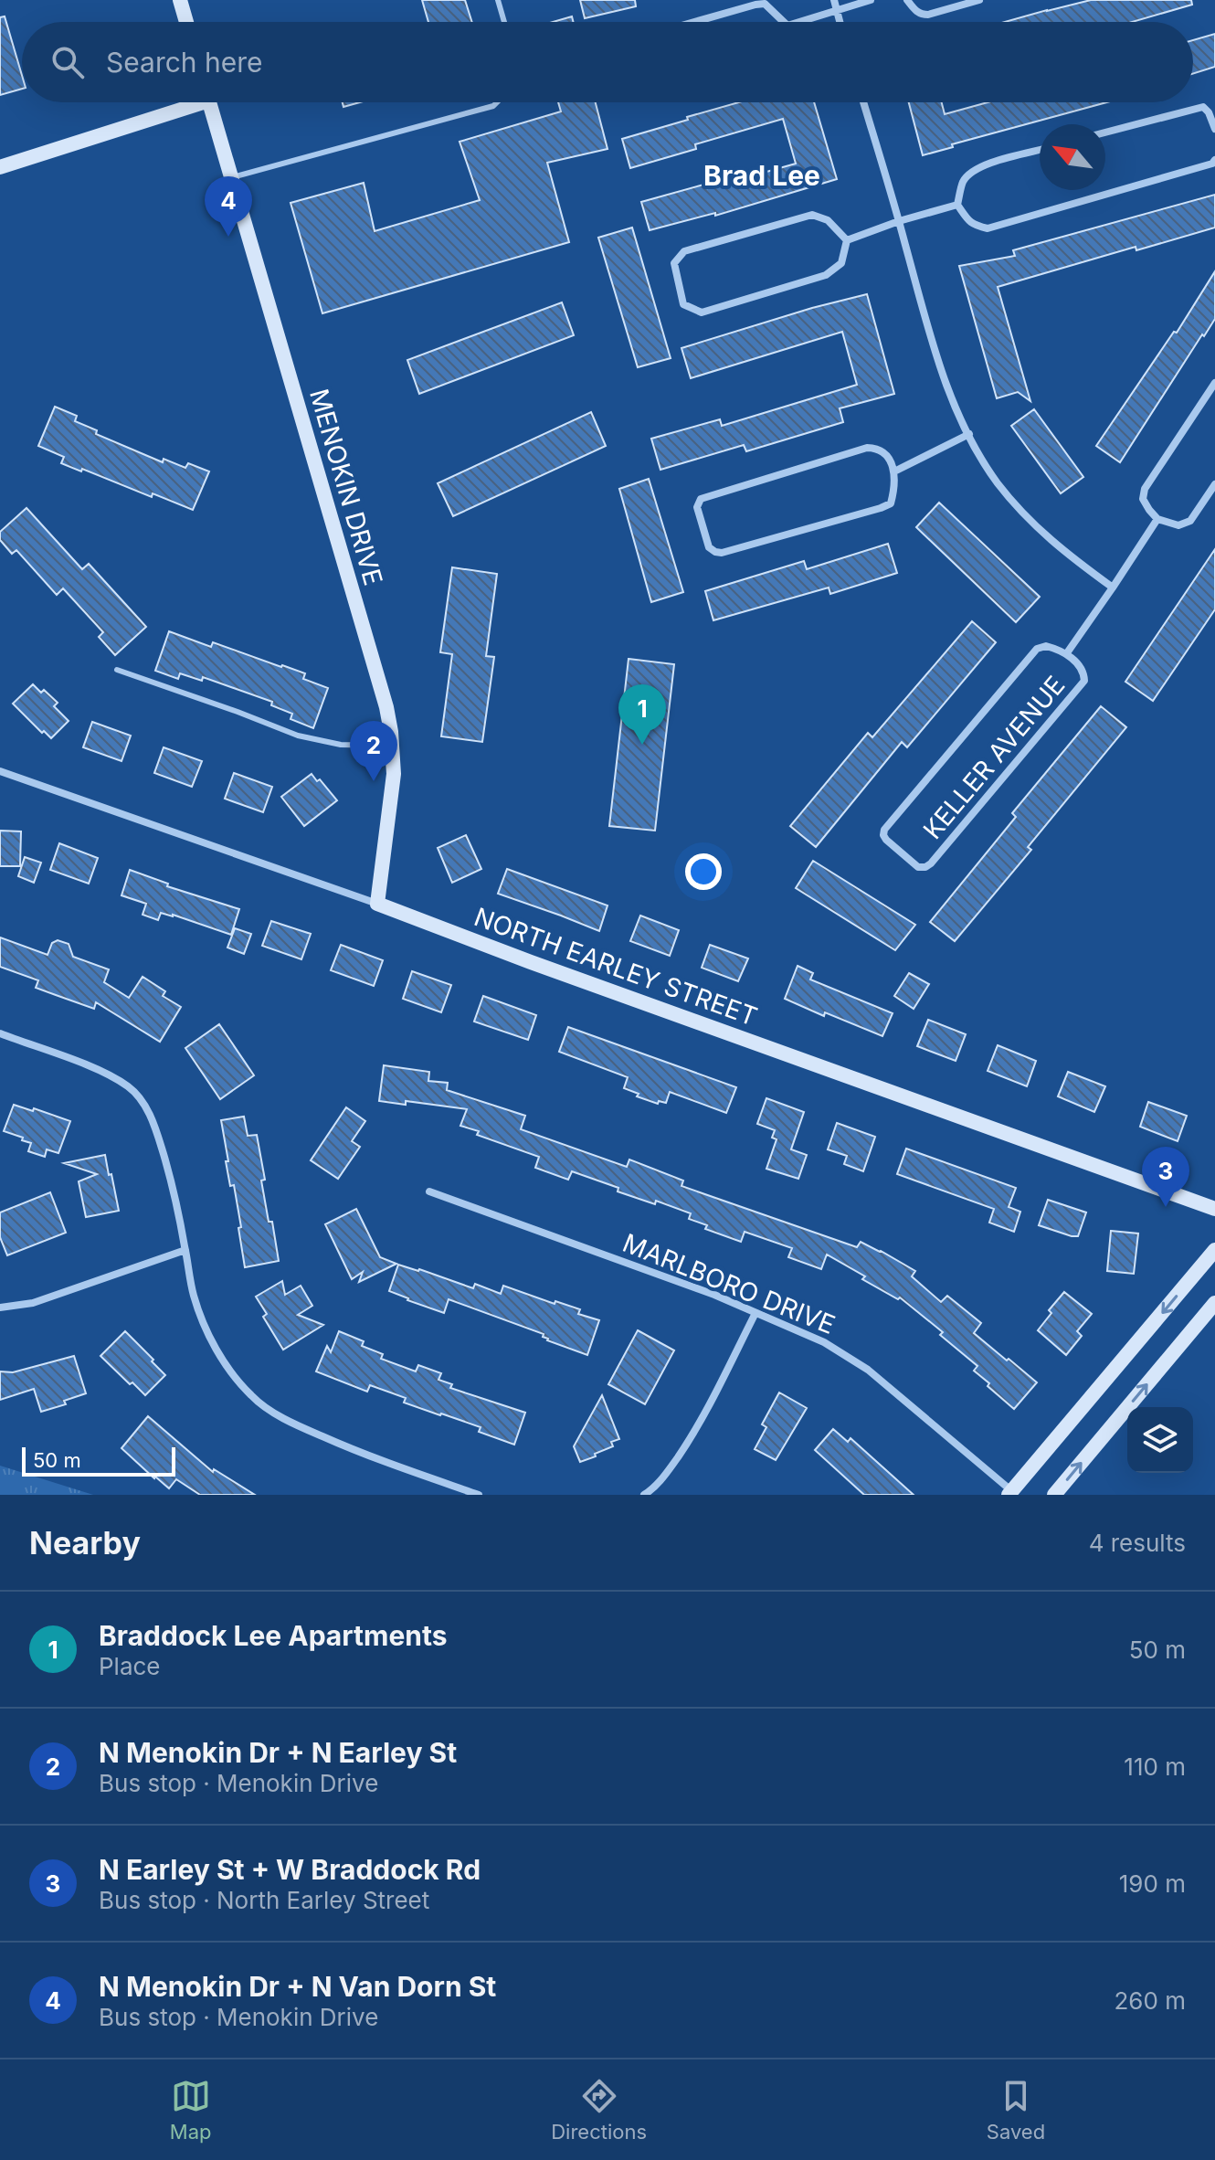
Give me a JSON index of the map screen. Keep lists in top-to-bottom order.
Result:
{
  "streets": {
    "street": [
      "MENOKIN DRIVE",
      "KELLER AVENUE",
      "NORTH EARLEY STREET",
      "MARLBORO DRIVE"
    ]
  },
  "crossings": [
    ["MENOKIN DRIVE", "NORTH EARLEY STREET"]
  ],
  "districts": ["Brad Lee"],
  "scale_bar": "50 m",
  "north": "top left",
  "page": {
    "search": "Search here",
    "pins": [
      "4",
      "1",
      "2",
      "3"
    ],
    "scale": "50 m",
    "heading": ["Nearby", "4 results"],
    "list": [
      {
        "mark": "1",
        "name": "Braddock Lee Apartments",
        "note": "Place",
        "value": "50 m"
      },
      {
        "mark": "2",
        "name": "N Menokin Dr + N Earley St",
        "note": "Bus stop · Menokin Drive",
        "value": "110 m"
      },
      {
        "mark": "3",
        "name": "N Earley St + W Braddock Rd",
        "note": "Bus stop · North Earley Street",
        "value": "190 m"
      },
      {
        "mark": "4",
        "name": "N Menokin Dr + N Van Dorn St",
        "note": "Bus stop · Menokin Drive",
        "value": "260 m"
      }
    ],
    "nav": ["Map", "Directions", "Saved"]
  }
}
